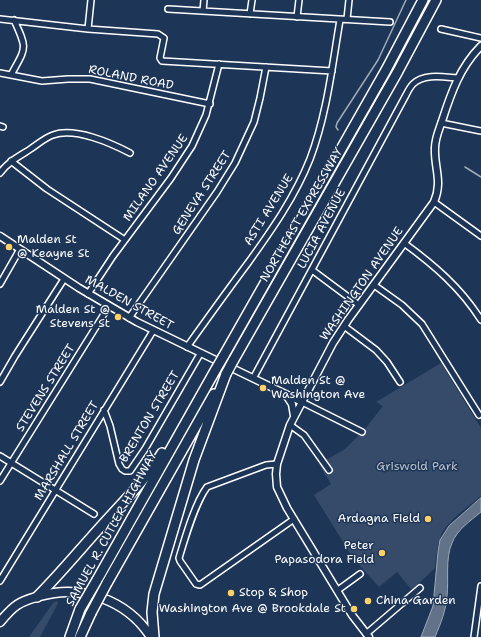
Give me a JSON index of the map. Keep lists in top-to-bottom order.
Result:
{
  "streets": {
    "highway": ["NORTHEAST EXPRESSWAY", "SAMUEL R. CUTLER HIGHWAY"],
    "street": [
      "ROLAND ROAD",
      "MILANO AVENUE",
      "GENEVA STREET",
      "ASTI AVENUE",
      "LUCIA AVENUE",
      "WASHINGTON AVENUE",
      "MALDEN STREET",
      "STEVENS STREET",
      "BRENTON STREET",
      "MARSHALL STREET"
    ]
  },
  "crossings": [
    ["ROLAND ROAD", "MILANO AVENUE"],
    ["MILANO AVENUE", "MALDEN STREET"],
    ["GENEVA STREET", "MALDEN STREET"],
    ["ASTI AVENUE", "MALDEN STREET"],
    ["NORTHEAST EXPRESSWAY", "SAMUEL R. CUTLER HIGHWAY"],
    ["LUCIA AVENUE", "WASHINGTON AVENUE"],
    ["LUCIA AVENUE", "MALDEN STREET"],
    ["WASHINGTON AVENUE", "MALDEN STREET"],
    ["MALDEN STREET", "STEVENS STREET"],
    ["MALDEN STREET", "BRENTON STREET"],
    ["MALDEN STREET", "MARSHALL STREET"],
    ["BRENTON STREET", "MARSHALL STREET"]
  ],
  "parks": ["Griswold Park"],
  "places": [
    "Malden St @ Keayne St",
    "Malden St @ Stevens St",
    "Malden St @ Washington Ave",
    "Ardagna Field",
    "Peter Papasodora Field",
    "Stop & Shop",
    "China Garden",
    "Washington Ave @ Brookdale St"
  ]
}
